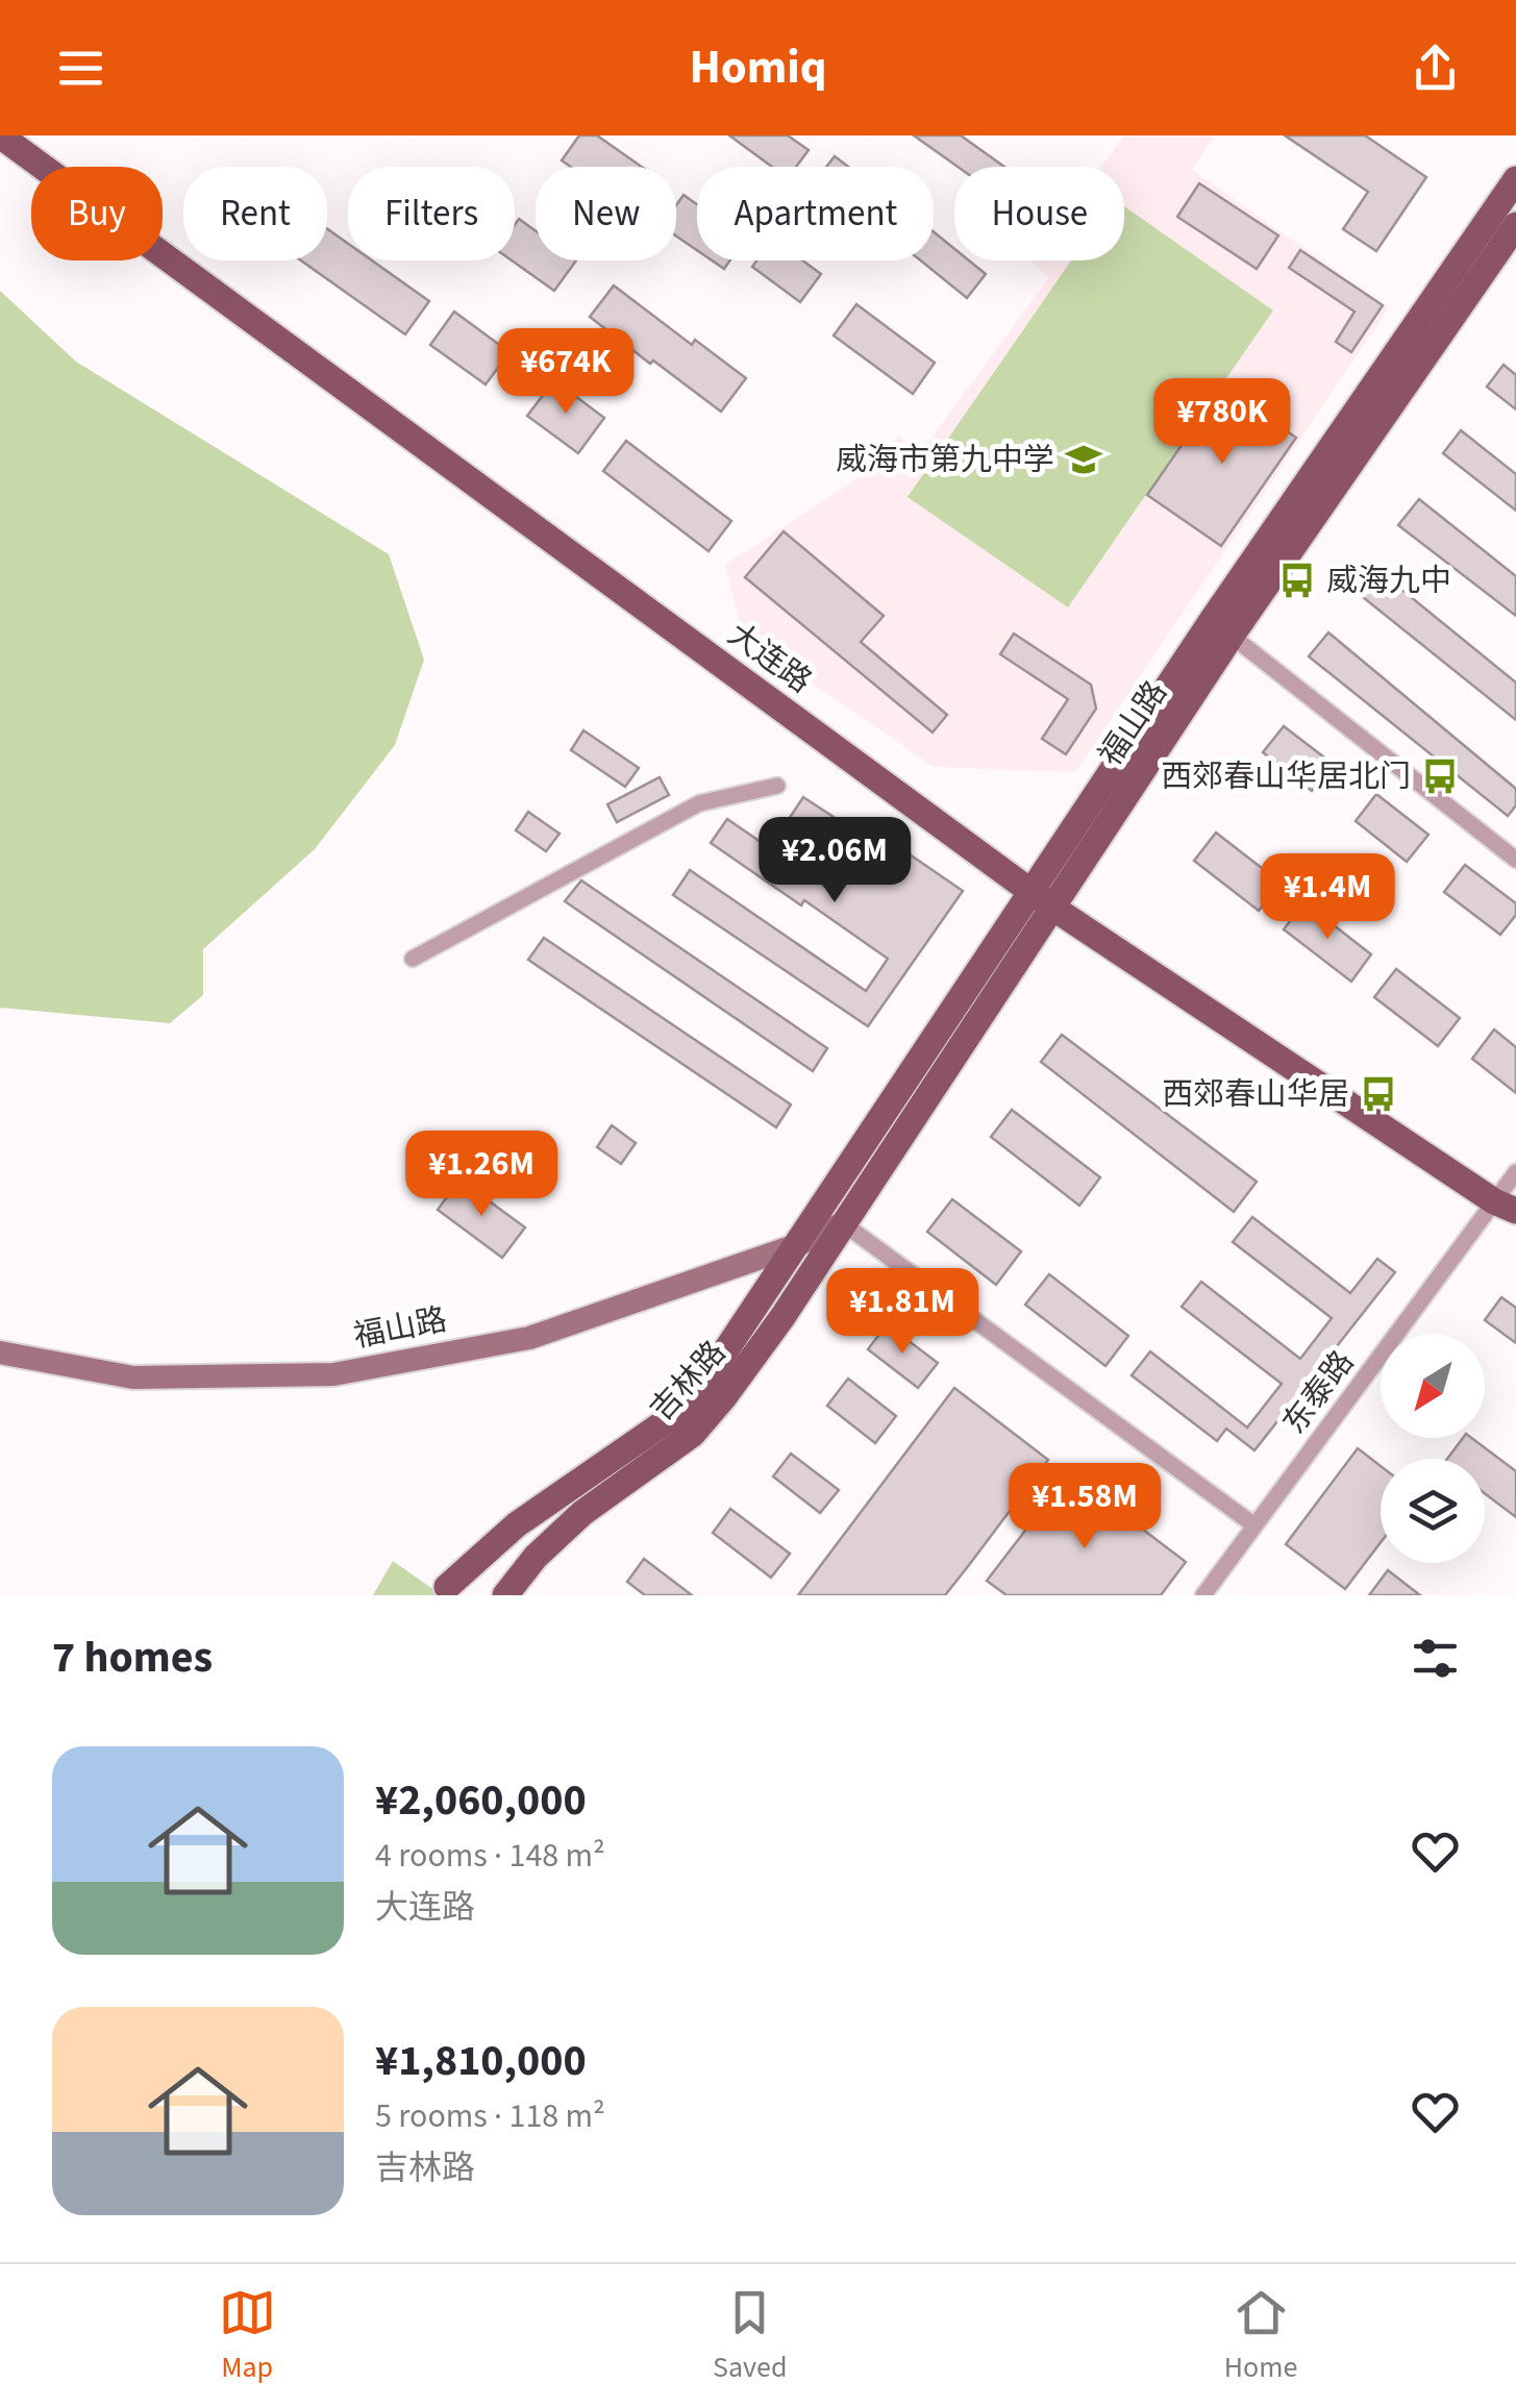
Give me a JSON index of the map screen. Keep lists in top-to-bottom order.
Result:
{
  "streets": {
    "main road": ["大连路", "福山路", "吉林路"],
    "street": ["东泰路"]
  },
  "crossings": [
    ["大连路", "福山路"],
    ["大连路", "东泰路"],
    ["福山路", "吉林路"]
  ],
  "places": {
    "school or university": ["威海市第九中学"],
    "bus stop": ["威海九中", "西郊春山华居北门", "西郊春山华居"]
  },
  "north": "bottom left",
  "page": {
    "header": "Homiq",
    "chip": [
      "Buy",
      "Rent",
      "Filters",
      "New",
      "Apartment",
      "House"
    ],
    "price": [
      "¥674K",
      "¥780K",
      "¥2.06M",
      "¥1.4M",
      "¥1.26M",
      "¥1.81M",
      "¥1.58M"
    ],
    "heading": "7 homes",
    "list": [
      {
        "name": "¥2,060,000",
        "note": "4 rooms · 148 m² · 大连路"
      },
      {
        "name": "¥1,810,000",
        "note": "5 rooms · 118 m² · 吉林路"
      }
    ],
    "tabs": ["Map", "Saved", "Home"]
  }
}
